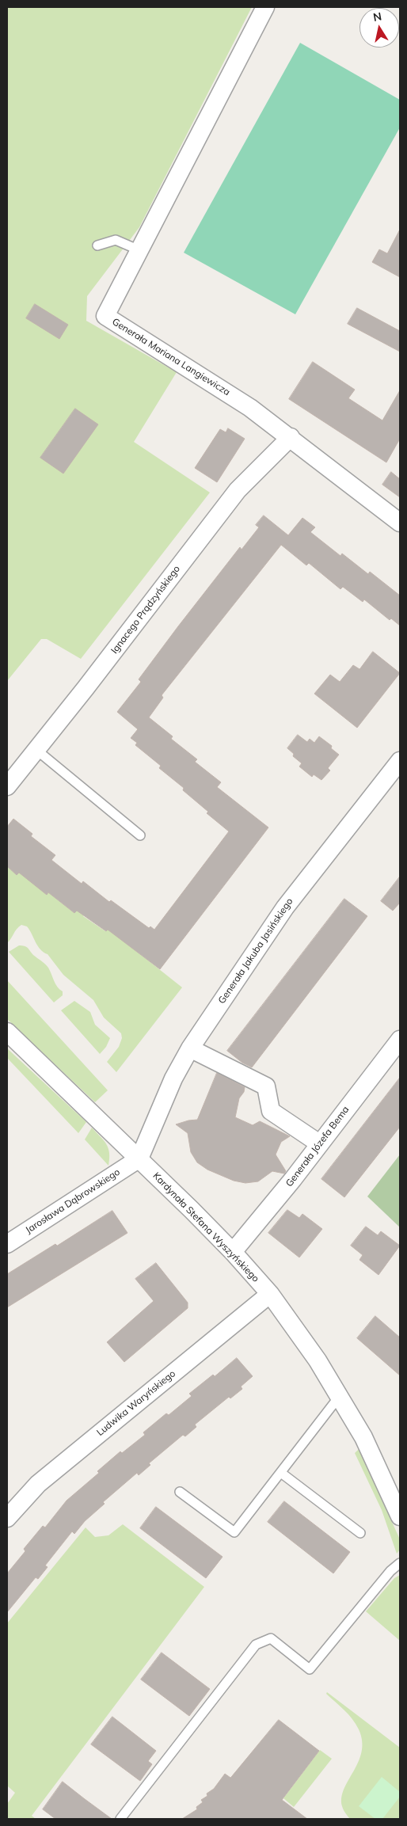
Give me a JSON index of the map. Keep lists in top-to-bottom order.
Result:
{
  "streets": {
    "street": [
      "Generała Mariana Langiewicza",
      "Ignacego Prądzyńskiego",
      "Generała Jakuba Jasińskiego",
      "Generała Józefa Bema",
      "Jarosława Dąbrowskiego",
      "Kardynała Stefana Wyszyńskiego",
      "Ludwika Waryńskiego"
    ]
  },
  "crossings": [
    ["Generała Mariana Langiewicza", "Ignacego Prądzyńskiego"],
    ["Generała Jakuba Jasińskiego", "Jarosława Dąbrowskiego"],
    ["Generała Jakuba Jasińskiego", "Kardynała Stefana Wyszyńskiego"],
    ["Generała Józefa Bema", "Kardynała Stefana Wyszyńskiego"],
    ["Jarosława Dąbrowskiego", "Kardynała Stefana Wyszyńskiego"],
    ["Kardynała Stefana Wyszyńskiego", "Ludwika Waryńskiego"]
  ],
  "north": "top"
}
